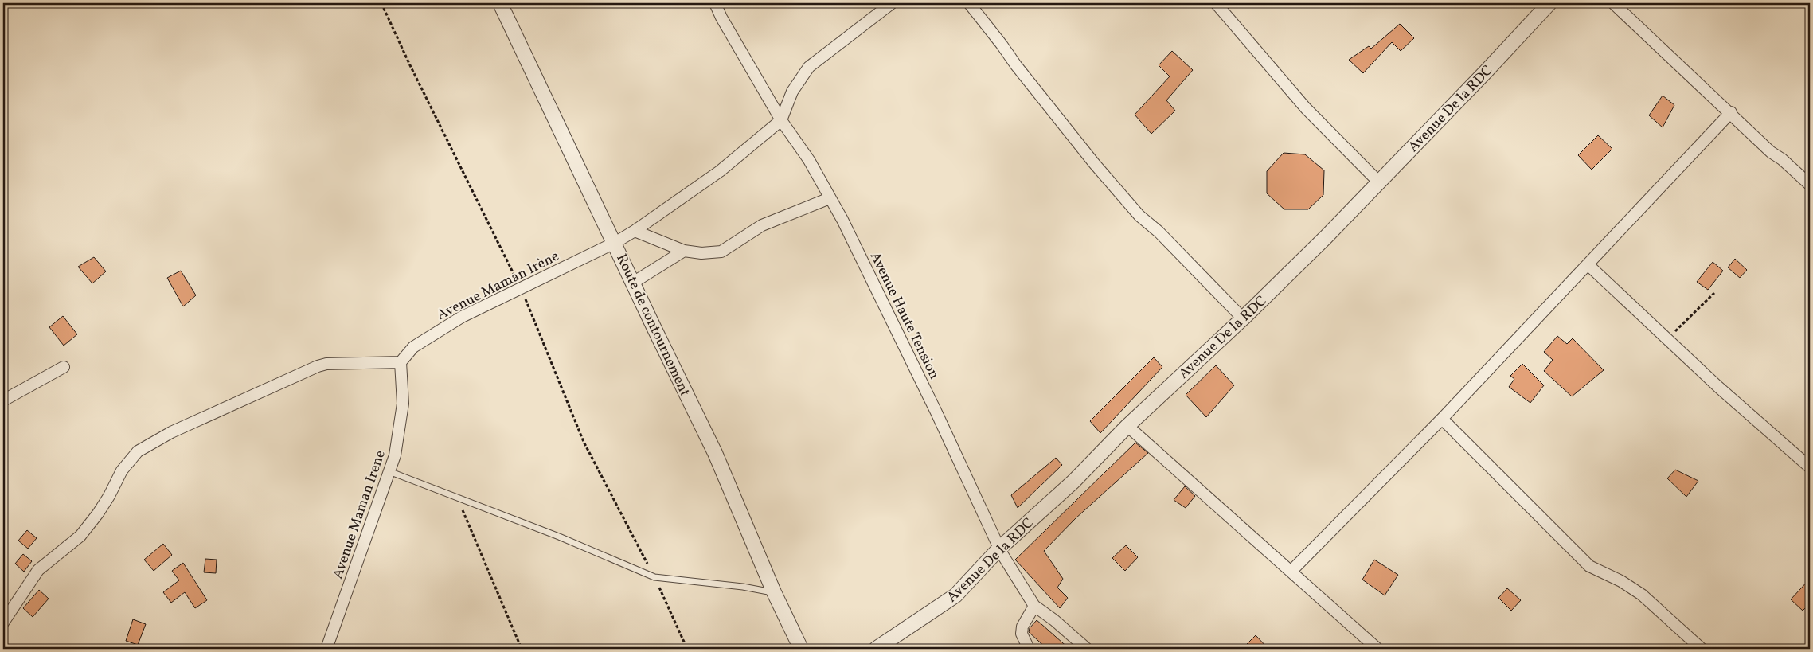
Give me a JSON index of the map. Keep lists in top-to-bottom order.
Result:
{
  "streets": {
    "street": [
      "Avenue De la RDC",
      "Avenue Maman Irène",
      "Avenue Haute Tension",
      "Route de contournement",
      "Avenue Maman Irene"
    ]
  },
  "crossings": [
    ["Avenue De la RDC", "Avenue Haute Tension"],
    ["Avenue Maman Irène", "Avenue Haute Tension"],
    ["Avenue Maman Irène", "Route de contournement"],
    ["Avenue Maman Irène", "Avenue Maman Irene"]
  ]
}
